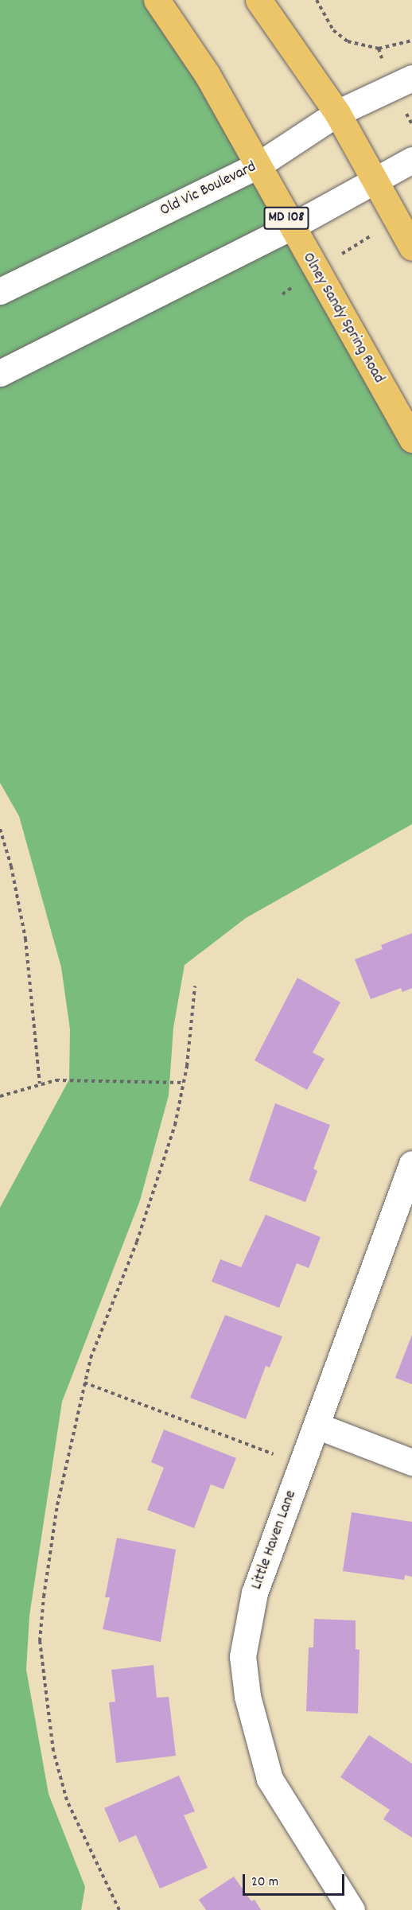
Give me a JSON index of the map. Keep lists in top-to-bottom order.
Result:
{
  "streets": {
    "main road": ["MD 108", "Olney Sandy Spring Road"],
    "street": ["Old Vic Boulevard", "Little Haven Lane"]
  },
  "crossings": [
    ["Old Vic Boulevard", "Olney Sandy Spring Road"]
  ],
  "scale_bar": "20 m"
}
